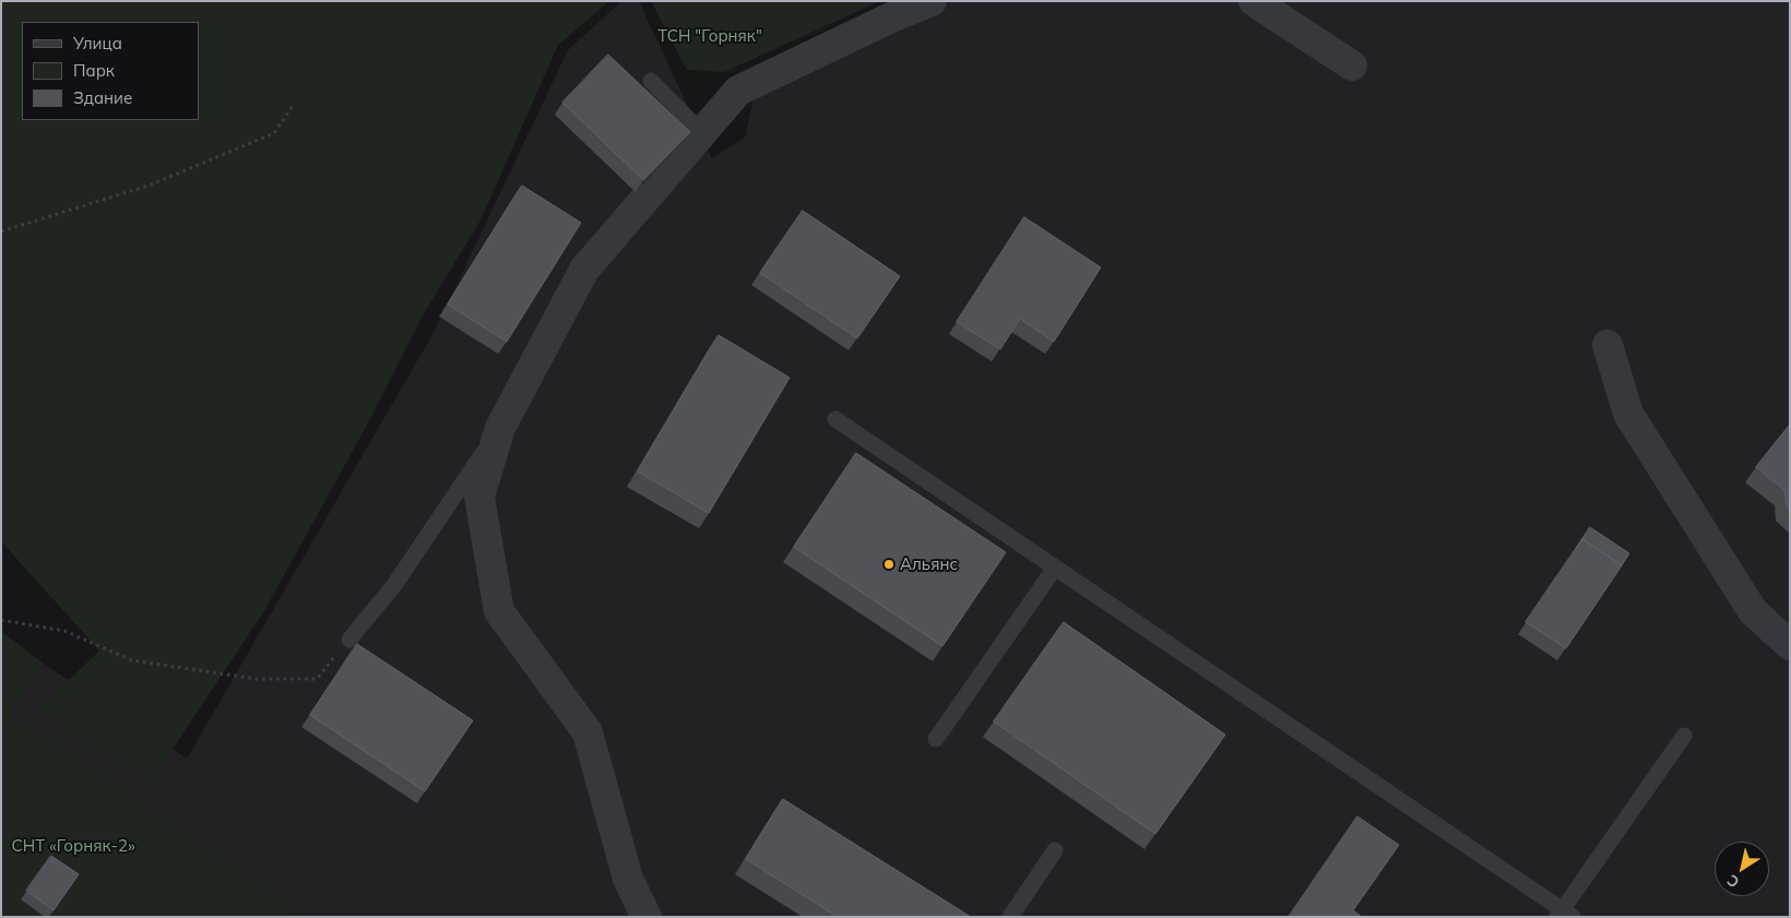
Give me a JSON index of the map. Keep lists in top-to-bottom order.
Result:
{
  "parks": ["ТСН \"Горняк\"", "СНТ «Горняк-2»"],
  "places": ["Альянс"],
  "legend": ["Улица", "Парк", "Здание"],
  "north": "bottom left"
}
